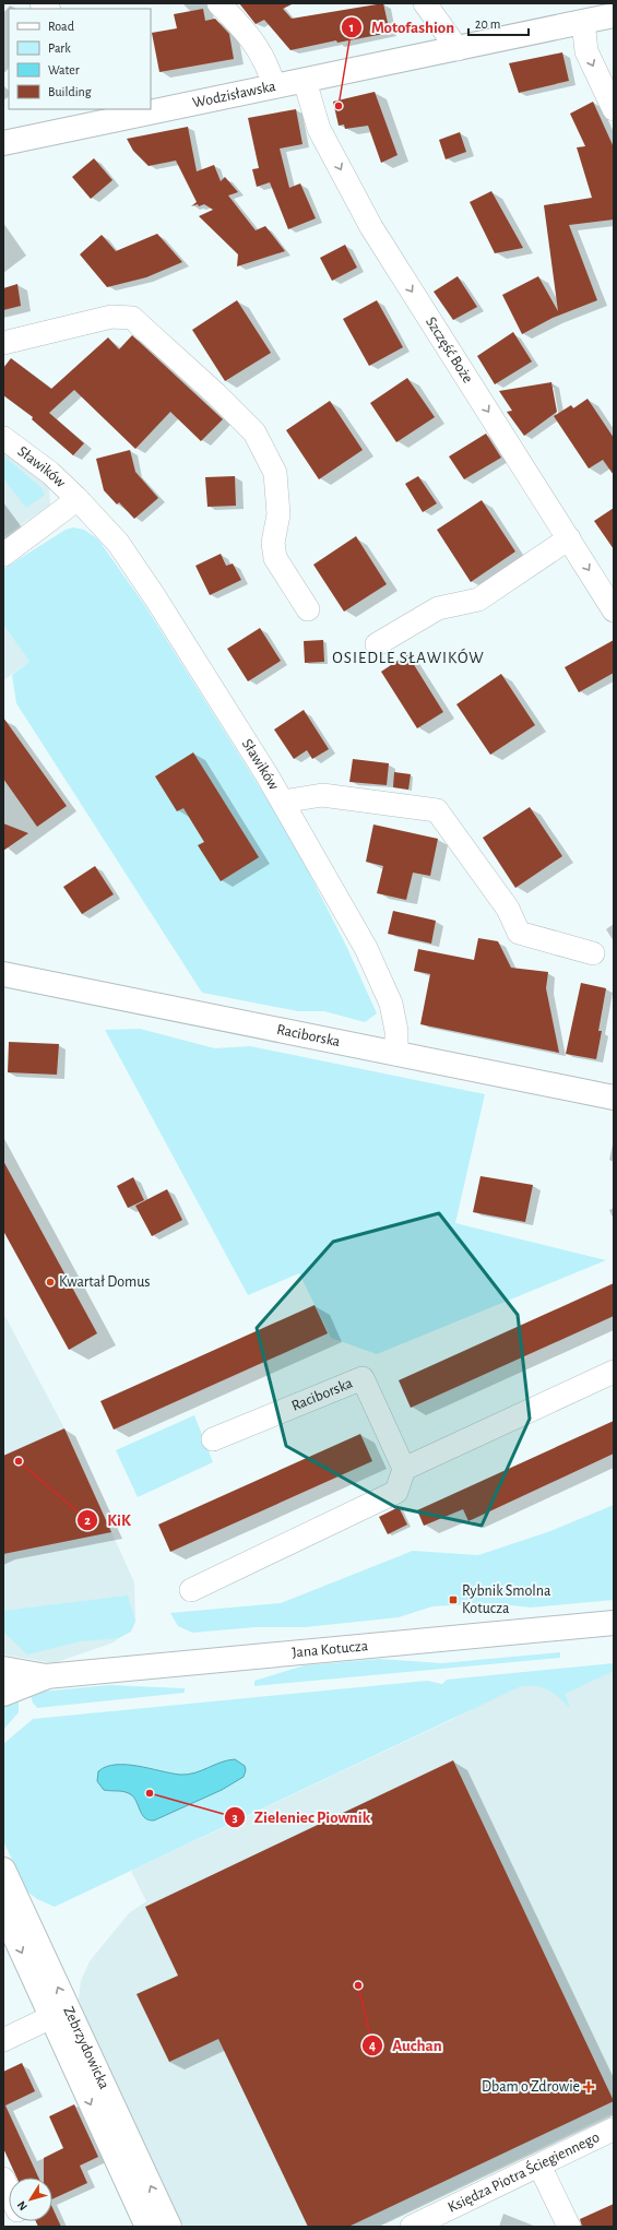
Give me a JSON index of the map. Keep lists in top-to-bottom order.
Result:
{
  "streets": {
    "street": [
      "Wodzisławska",
      "Szczęść Boże",
      "Sławików",
      "Raciborska",
      "Jana Kotucza",
      "Zebrzydowicka",
      "Księdza Piotra Ściegiennego"
    ]
  },
  "crossings": [
    ["Wodzisławska", "Szczęść Boże"],
    ["Sławików", "Raciborska"]
  ],
  "one_way": ["Szczęść Boże"],
  "districts": ["OSIEDLE SŁAWIKÓW"],
  "places": {
    "other": [
      "Motofashion",
      "Kwartał Domus",
      "KiK",
      "Zieleniec Piownik",
      "Auchan"
    ],
    "transit": ["Rybnik Smolna Kotucza"],
    "health": ["Dbam o Zdrowie"]
  },
  "legend": [
    "Road",
    "Park",
    "Water",
    "Building"
  ],
  "scale_bar": "20 m",
  "north": "bottom left"
}
